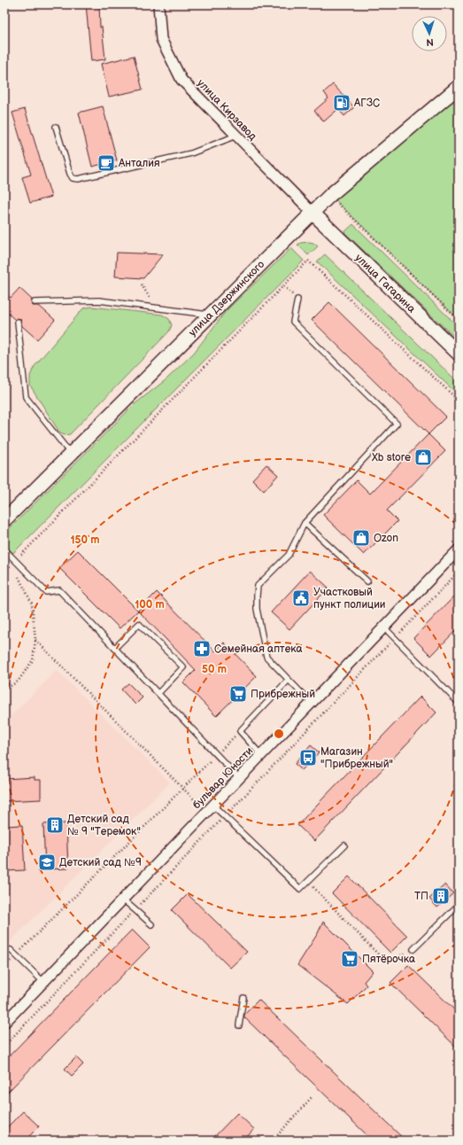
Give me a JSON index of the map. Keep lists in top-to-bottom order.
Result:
{
  "streets": {
    "main road": ["улица Гагарина", "улица Дзержинского"],
    "street": ["улица Кирзавод", "бульвар Юности"]
  },
  "crossings": [
    ["улица Кирзавод", "улица Гагарина"],
    ["улица Кирзавод", "улица Дзержинского"],
    ["улица Гагарина", "улица Дзержинского"]
  ],
  "places": {
    "fuel station": ["АГЗС"],
    "cafe": ["Анталия"],
    "shop": ["Xb store", "Ozon"],
    "public building": ["Участковый пункт полиции"],
    "pharmacy": ["Семейная аптека"],
    "supermarket": ["Прибрежный", "Пятёрочка"],
    "bus stop": ["Магазин \"Прибрежный\""],
    "building": ["Детский сад № 9 \"Теремок\"", "ТП"],
    "school or university": ["Детский сад №9"]
  },
  "north": "bottom",
  "rings": ["150 m", "100 m", "50 m"]
}
